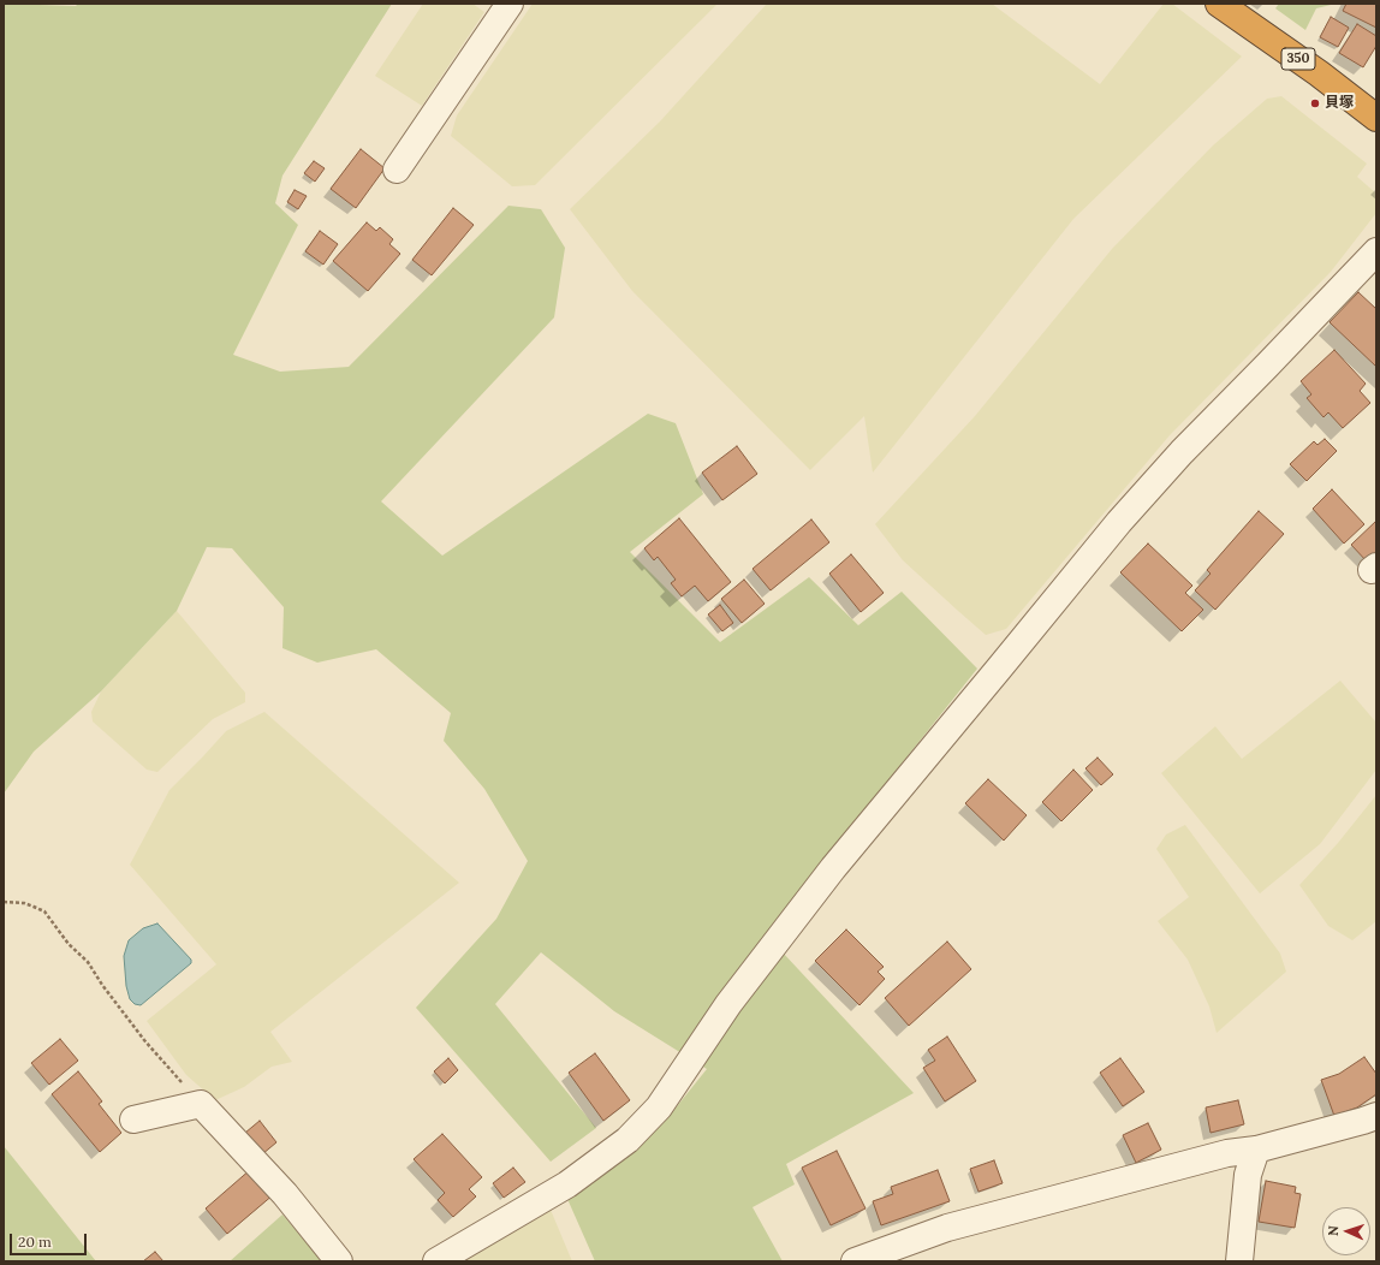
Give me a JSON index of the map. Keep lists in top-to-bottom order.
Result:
{
  "streets": {
    "highway": ["350"]
  },
  "places": ["貝塚"],
  "scale_bar": "20 m",
  "north": "left"
}
